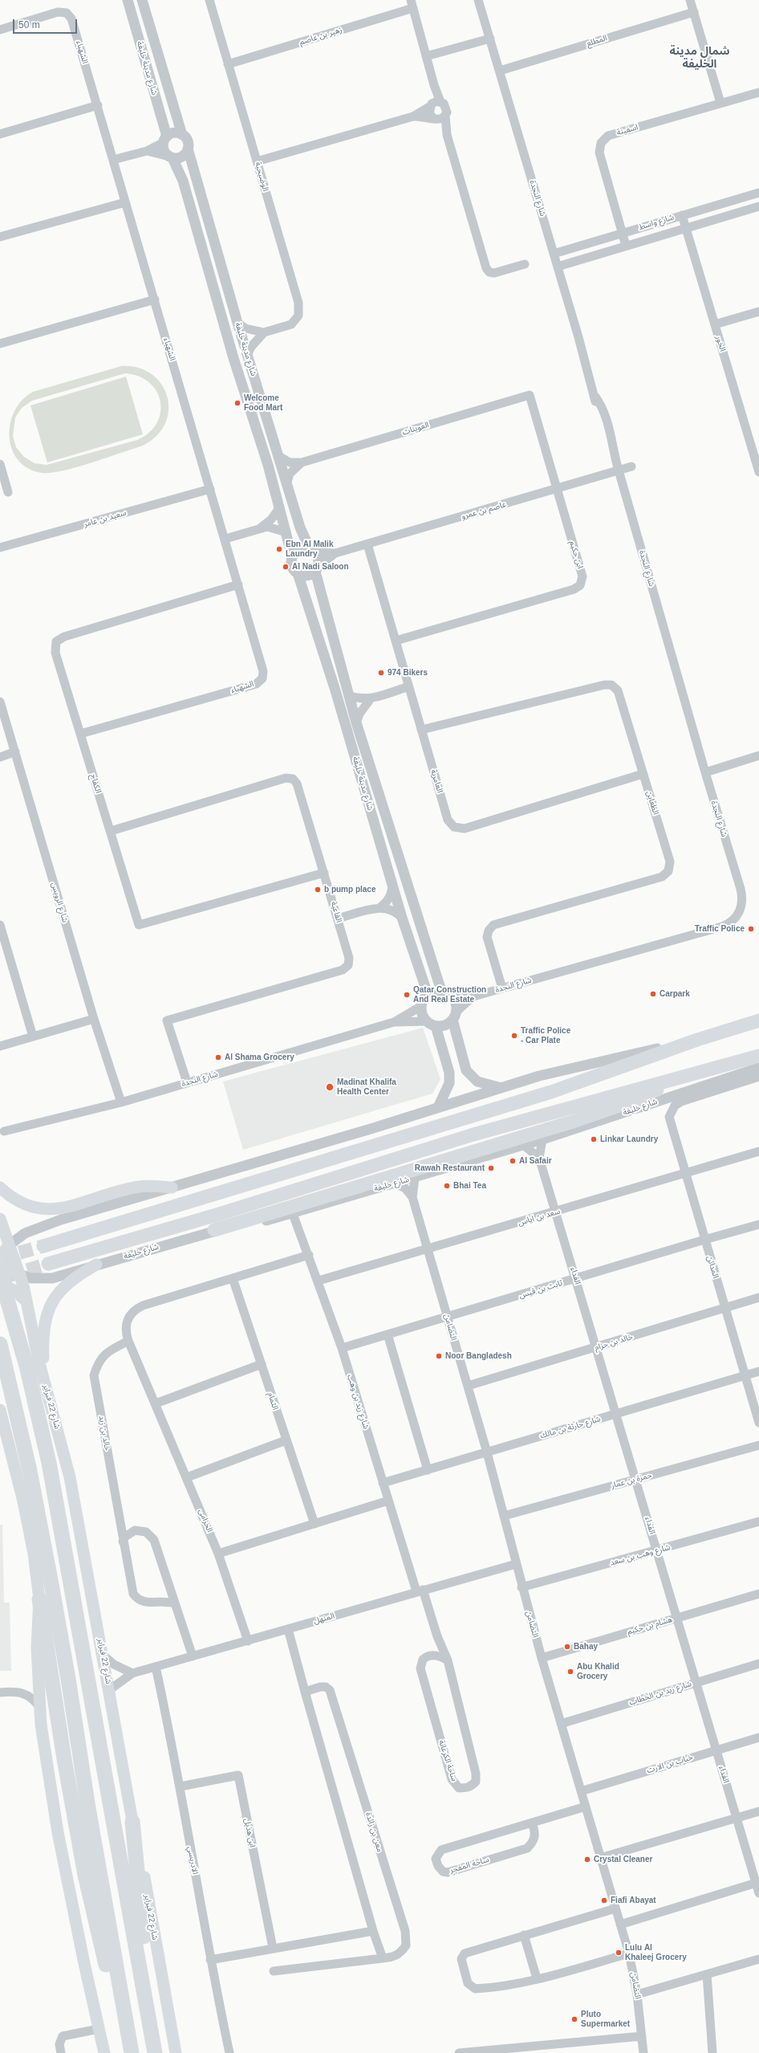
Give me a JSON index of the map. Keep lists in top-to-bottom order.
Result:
{
  "streets": {
    "highway": ["شارع 22 فبراير"],
    "main road": ["شارع خليفة"],
    "street": [
      "زهير بن عاصم",
      "المطلع",
      "الشهباء",
      "شارع مدينة خليفة",
      "اسفينة",
      "الوضيحية",
      "شارع النجدة",
      "شارع واسط",
      "الخور",
      "العوينات",
      "عاصم بن عمرو",
      "سعيد بن عامر",
      "ابن حكيم",
      "العامرية",
      "الكفاح",
      "الظعاين",
      "شارع الرويس",
      "القاعية",
      "سعد بن اياس",
      "المدائن",
      "الفداء",
      "ثابت بن قيس",
      "التضامن",
      "خالد بن حزام",
      "الثمام",
      "شارع زيد بن وهب",
      "شارع حارثة بن مالك",
      "خالد بن زيد",
      "حمزة بن عمار",
      "الخزامى",
      "شارع وهب بن سعد",
      "المنهل",
      "هشام بن حكيم",
      "شارع زيد بن الخطاب",
      "ساحة الكرعانة",
      "خباب بن الارت",
      "معن بن زائدة",
      "ابن هذيل",
      "الادريسي",
      "ساحة المفجر"
    ]
  },
  "crossings": [
    ["زهير بن عاصم", "الوضيحية"],
    ["المطلع", "شارع النجدة"],
    ["الشهباء", "سعيد بن عامر"],
    ["الشهباء", "الكفاح"],
    ["شارع مدينة خليفة", "الوضيحية"],
    ["شارع مدينة خليفة", "شارع النجدة"],
    ["شارع مدينة خليفة", "العوينات"],
    ["شارع مدينة خليفة", "عاصم بن عمرو"],
    ["اسفينة", "شارع واسط"],
    ["شارع النجدة", "شارع واسط"],
    ["شارع النجدة", "عاصم بن عمرو"],
    ["شارع النجدة", "الظعاين"],
    ["شارع النجدة", "شارع الرويس"],
    ["شارع النجدة", "القاعية"],
    ["شارع واسط", "الخور"],
    ["العوينات", "ابن حكيم"],
    ["عاصم بن عمرو", "ابن حكيم"],
    ["عاصم بن عمرو", "العامرية"],
    ["ابن حكيم", "العامرية"],
    ["العامرية", "الظعاين"],
    ["الكفاح", "القاعية"],
    ["شارع خليفة", "الفداء"],
    ["شارع خليفة", "التضامن"],
    ["شارع خليفة", "شارع زيد بن وهب"],
    ["شارع خليفة", "شارع 22 فبراير"],
    ["سعد بن اياس", "المدائن"],
    ["سعد بن اياس", "الفداء"],
    ["سعد بن اياس", "التضامن"],
    ["سعد بن اياس", "شارع زيد بن وهب"],
    ["المدائن", "ثابت بن قيس"],
    ["المدائن", "خالد بن حزام"],
    ["المدائن", "شارع حارثة بن مالك"],
    ["الفداء", "ثابت بن قيس"],
    ["الفداء", "خالد بن حزام"],
    ["الفداء", "شارع حارثة بن مالك"],
    ["الفداء", "حمزة بن عمار"],
    ["الفداء", "شارع وهب بن سعد"],
    ["الفداء", "هشام بن حكيم"],
    ["الفداء", "شارع زيد بن الخطاب"],
    ["الفداء", "خباب بن الارت"],
    ["ثابت بن قيس", "التضامن"],
    ["ثابت بن قيس", "شارع زيد بن وهب"],
    ["التضامن", "خالد بن حزام"],
    ["التضامن", "شارع حارثة بن مالك"],
    ["التضامن", "حمزة بن عمار"],
    ["التضامن", "شارع وهب بن سعد"],
    ["التضامن", "المنهل"],
    ["التضامن", "هشام بن حكيم"],
    ["التضامن", "شارع زيد بن الخطاب"],
    ["التضامن", "خباب بن الارت"],
    ["التضامن", "ساحة المفجر"],
    ["الثمام", "الخزامى"],
    ["شارع زيد بن وهب", "شارع حارثة بن مالك"],
    ["شارع زيد بن وهب", "المنهل"],
    ["شارع زيد بن وهب", "ساحة الكرعانة"],
    ["شارع 22 فبراير", "المنهل"],
    ["خالد بن زيد", "الخزامى"],
    ["الخزامى", "المنهل"],
    ["المنهل", "ساحة الكرعانة"],
    ["المنهل", "الادريسي"],
    ["ابن هذيل", "الادريسي"]
  ],
  "districts": ["شمال مدينة الخليفة"],
  "places": [
    "Welcome Food Mart",
    "Ebn Al Malik Laundry",
    "Al Nadi Saloon",
    "974 Bikers",
    "b pump place",
    "Traffic Police",
    "Carpark",
    "Qatar Construction And Real Estate",
    "Traffic Police - Car Plate",
    "Al Shama Grocery",
    "Madinat Khalifa Health Center",
    "Linkar Laundry",
    "Al Safair",
    "Rawah Restaurant",
    "Bhai Tea",
    "Noor Bangladesh",
    "Bahay",
    "Abu Khalid Grocery",
    "Crystal Cleaner",
    "Fiafi Abayat",
    "Lulu Al Khaleej Grocery",
    "Pluto Supermarket"
  ],
  "scale_bar": "50 m"
}
